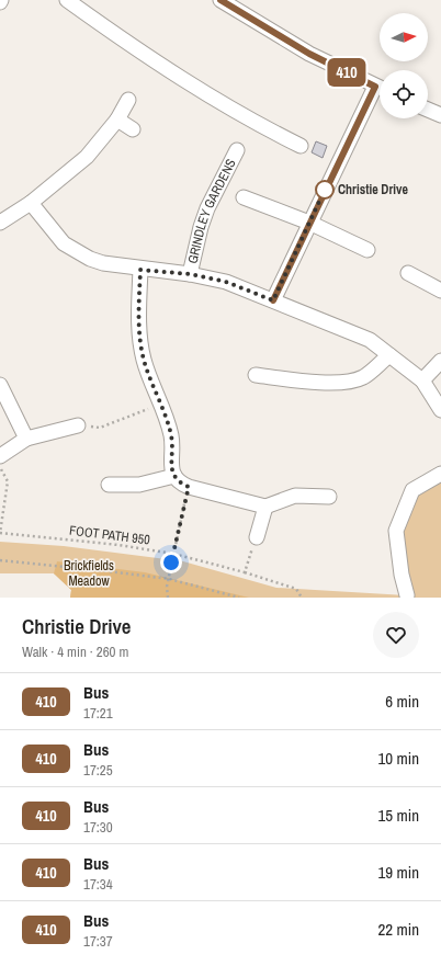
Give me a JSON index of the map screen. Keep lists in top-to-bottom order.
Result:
{
  "streets": {
    "street": ["GRINDLEY GARDENS"],
    "path": ["FOOT PATH 950"]
  },
  "parks": ["Brickfields Meadow"],
  "places": ["Christie Drive"],
  "lines": ["bus line 410"],
  "north": "right",
  "page": {
    "on_map": "410",
    "heading": ["Christie Drive", "Walk · 4 min · 260 m"],
    "list": [
      {
        "mark": "410",
        "name": "Bus",
        "note": "17:21",
        "value": "6 min"
      },
      {
        "mark": "410",
        "name": "Bus",
        "note": "17:25",
        "value": "10 min"
      },
      {
        "mark": "410",
        "name": "Bus",
        "note": "17:30",
        "value": "15 min"
      },
      {
        "mark": "410",
        "name": "Bus",
        "note": "17:34",
        "value": "19 min"
      },
      {
        "mark": "410",
        "name": "Bus",
        "note": "17:37",
        "value": "22 min"
      }
    ]
  }
}
